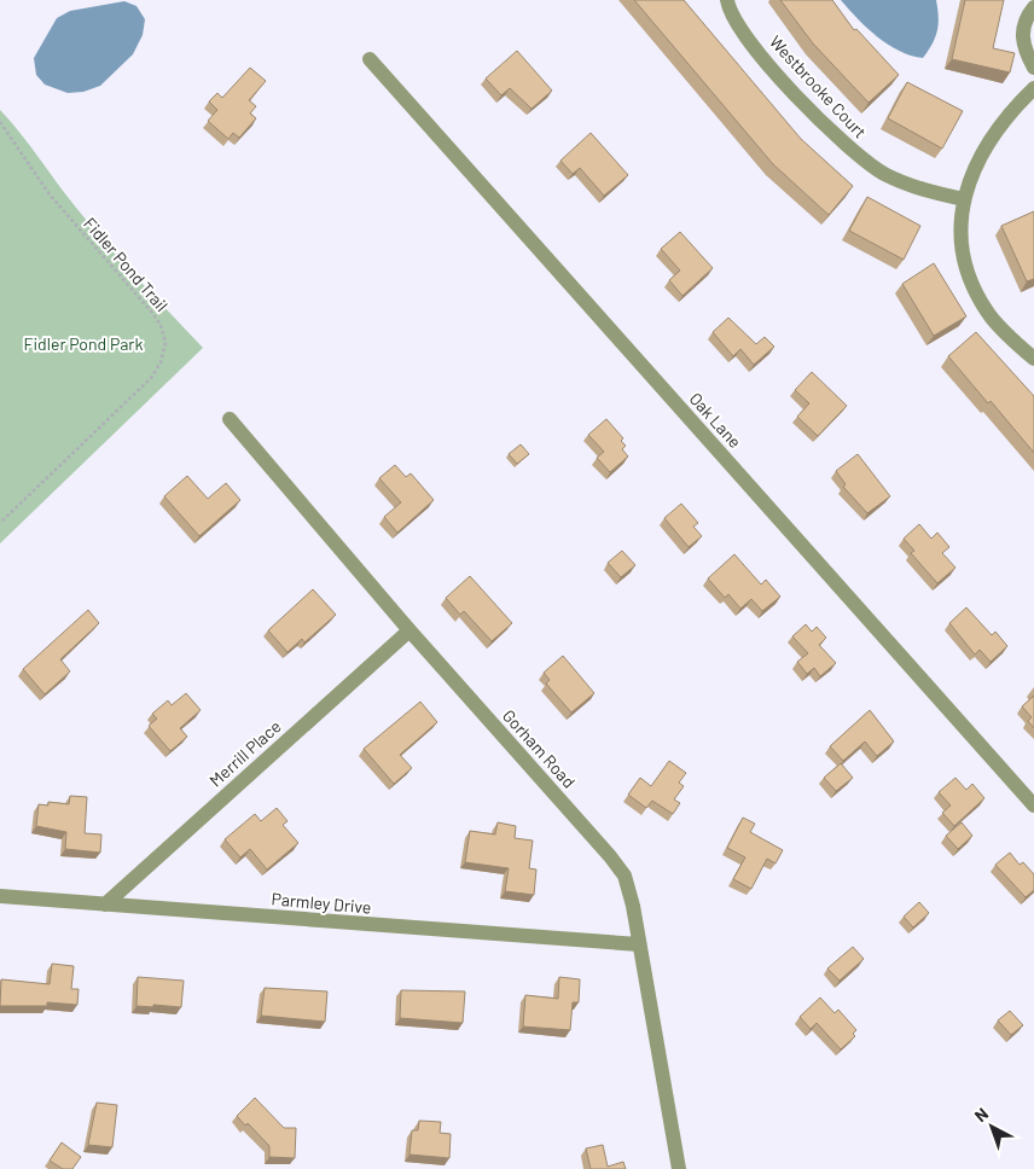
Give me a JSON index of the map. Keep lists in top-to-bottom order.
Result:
{
  "streets": {
    "street": [
      "Westbrooke Court",
      "Oak Lane",
      "Gorham Road",
      "Merrill Place",
      "Parmley Drive"
    ],
    "path": ["Fidler Pond Trail"]
  },
  "crossings": [
    ["Gorham Road", "Merrill Place"],
    ["Gorham Road", "Parmley Drive"],
    ["Merrill Place", "Parmley Drive"]
  ],
  "parks": ["Fidler Pond Park"],
  "north": "top left"
}
